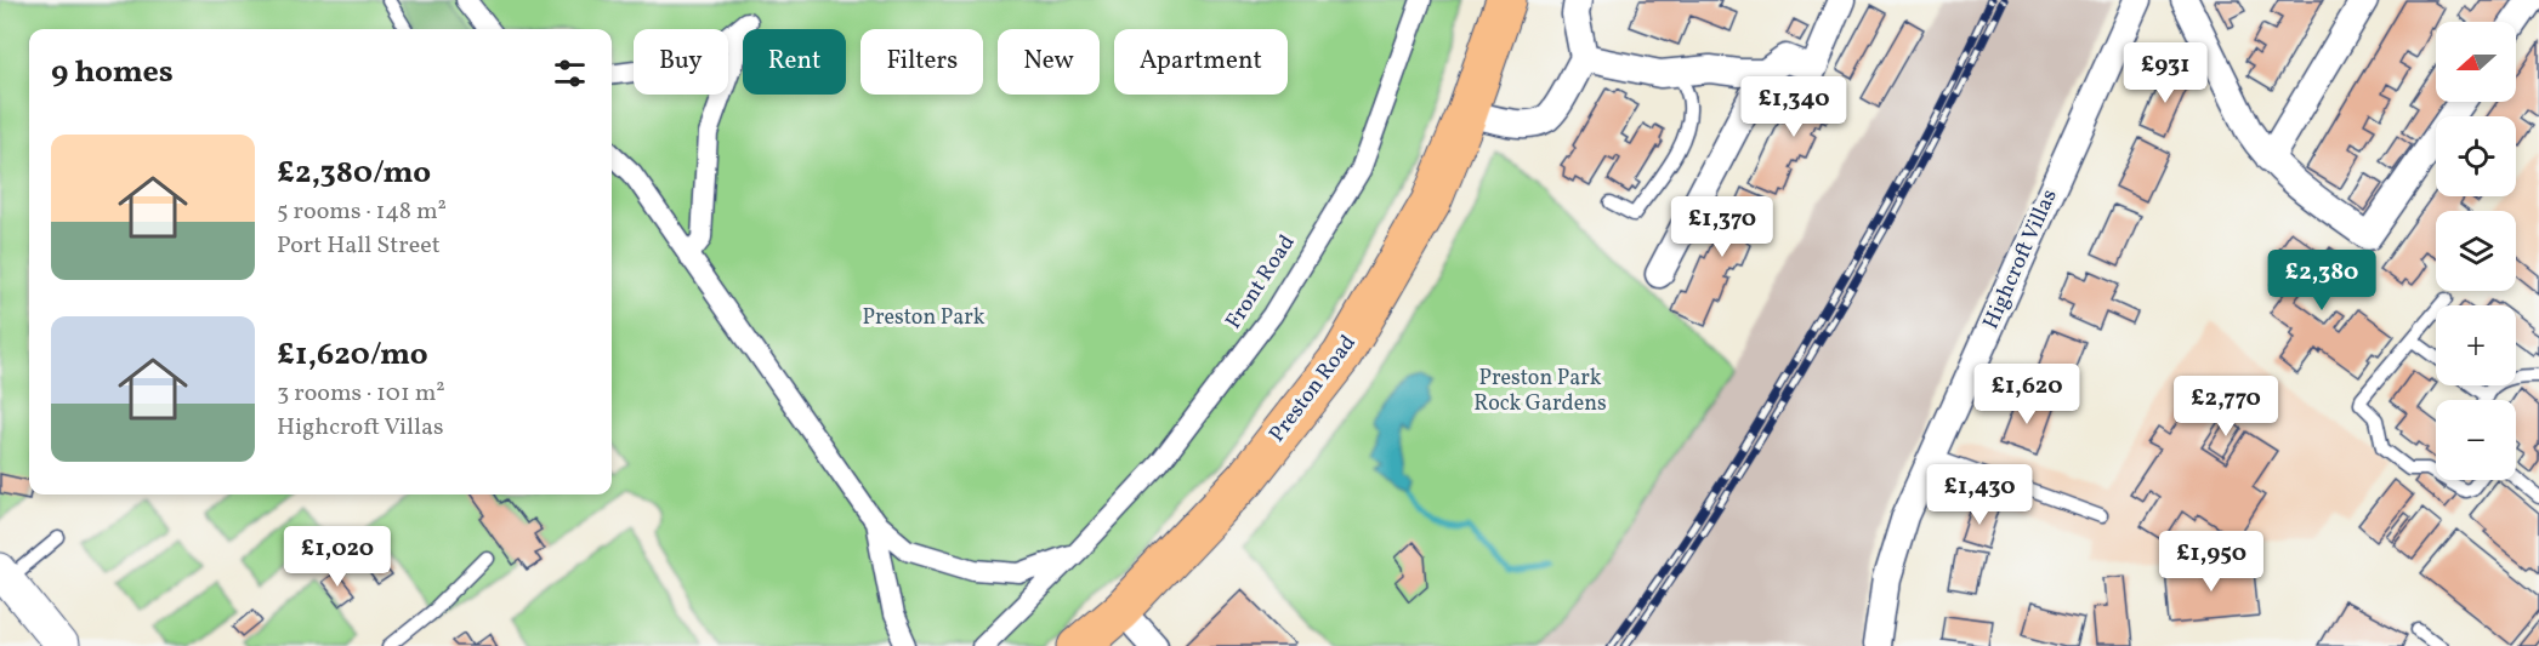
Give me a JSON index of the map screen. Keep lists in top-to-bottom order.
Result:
{
  "streets": {
    "highway": ["Preston Road"],
    "street": ["Highcroft Villas", "Front Road"]
  },
  "parks": ["Preston Park", "Preston Park Rock Gardens"],
  "north": "left",
  "page": {
    "map_buttons": ["+", "−"],
    "chip": [
      "Buy",
      "Rent",
      "Filters",
      "New",
      "Apartment"
    ],
    "heading": "9 homes",
    "price": [
      "£931",
      "£1,340",
      "£1,370",
      "£2,380",
      "£1,620",
      "£2,770",
      "£1,430",
      "£1,020",
      "£1,950"
    ],
    "list": [
      {
        "name": "£2,380/mo",
        "note": "5 rooms · 148 m² · Port Hall Street"
      },
      {
        "name": "£1,620/mo",
        "note": "3 rooms · 101 m² · Highcroft Villas"
      }
    ]
  }
}
